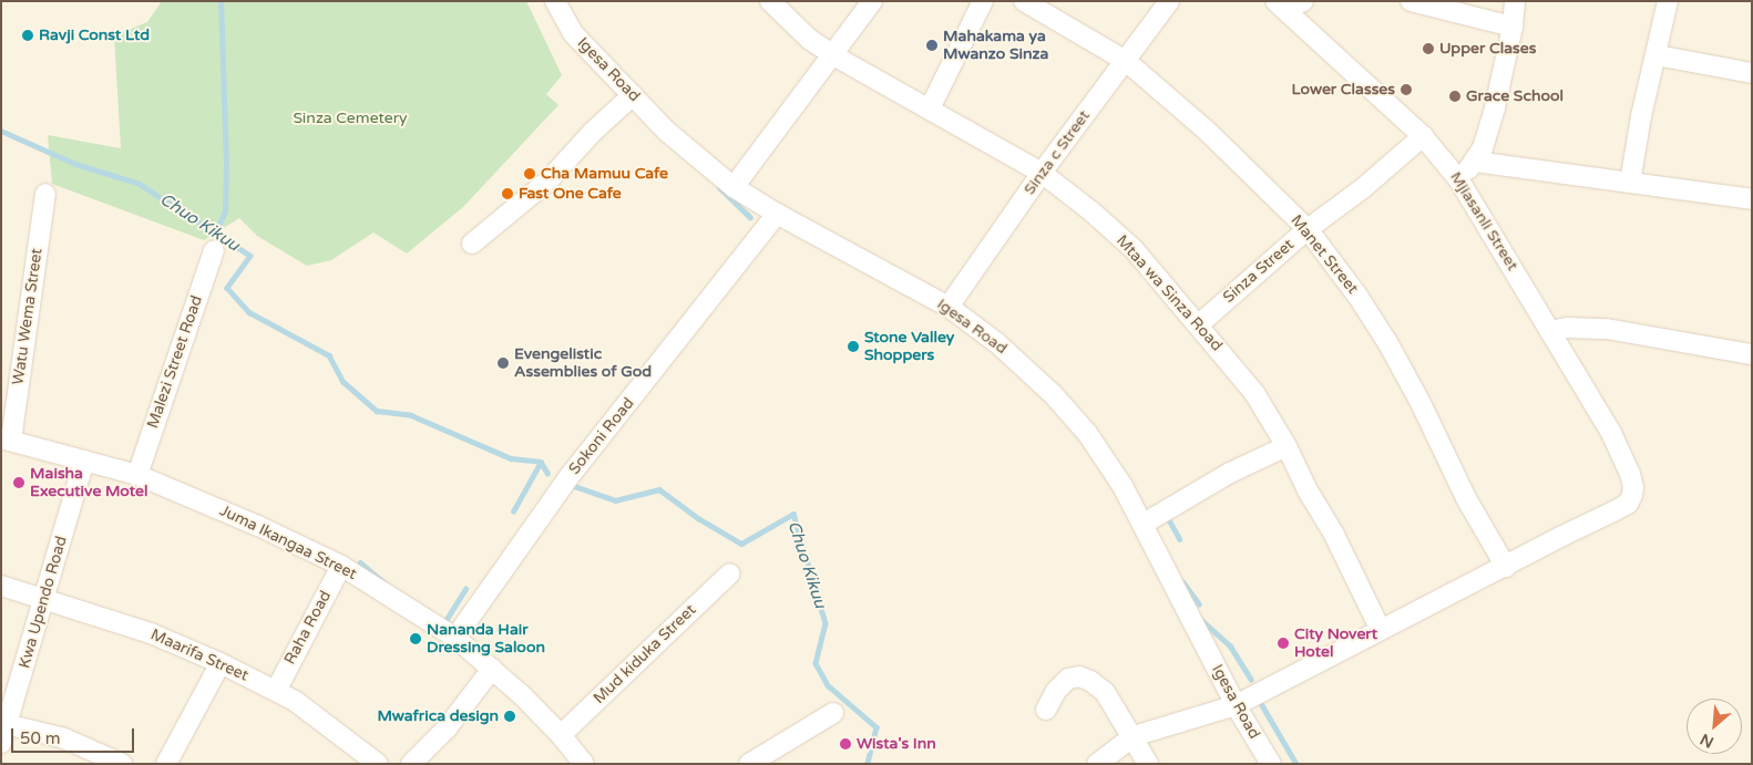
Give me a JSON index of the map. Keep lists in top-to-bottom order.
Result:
{
  "streets": {
    "street": [
      "Igesa Road",
      "Sinza c Street",
      "Mjiasanli Street",
      "Manet Street",
      "Sinza Street",
      "Mtaa wa Sinza Road",
      "Watu Wema Street",
      "Malezi Street Road",
      "Sokoni Road",
      "Juma Ikangaa Street",
      "Kwa Upendo Road",
      "Raha Road",
      "Mud kiduka Street",
      "Maarifa Street"
    ]
  },
  "crossings": [
    ["Igesa Road", "Sinza c Street"],
    ["Igesa Road", "Sokoni Road"],
    ["Sinza c Street", "Manet Street"],
    ["Sinza c Street", "Mtaa wa Sinza Road"],
    ["Mjiasanli Street", "Manet Street"],
    ["Mjiasanli Street", "Sinza Street"],
    ["Manet Street", "Sinza Street"],
    ["Sinza Street", "Mtaa wa Sinza Road"],
    ["Watu Wema Street", "Juma Ikangaa Street"],
    ["Malezi Street Road", "Juma Ikangaa Street"],
    ["Sokoni Road", "Juma Ikangaa Street"],
    ["Juma Ikangaa Street", "Kwa Upendo Road"],
    ["Juma Ikangaa Street", "Raha Road"],
    ["Juma Ikangaa Street", "Mud kiduka Street"],
    ["Kwa Upendo Road", "Maarifa Street"],
    ["Raha Road", "Maarifa Street"]
  ],
  "water": ["Chuo Kikuu"],
  "parks": ["Sinza Cemetery"],
  "places": [
    "Ravji Const Ltd",
    "Mahakama ya Mwanzo Sinza",
    "Upper Clases",
    "Lower Classes",
    "Grace School",
    "Cha Mamuu Cafe",
    "Fast One Cafe",
    "Stone Valley Shoppers",
    "Evengelistic Assemblies of God",
    "Maisha Executive Motel",
    "Nananda Hair Dressing Saloon",
    "City Novert Hotel",
    "Mwafrica design",
    "Wista's Inn"
  ],
  "scale_bar": "50 m",
  "north": "bottom left"
}
